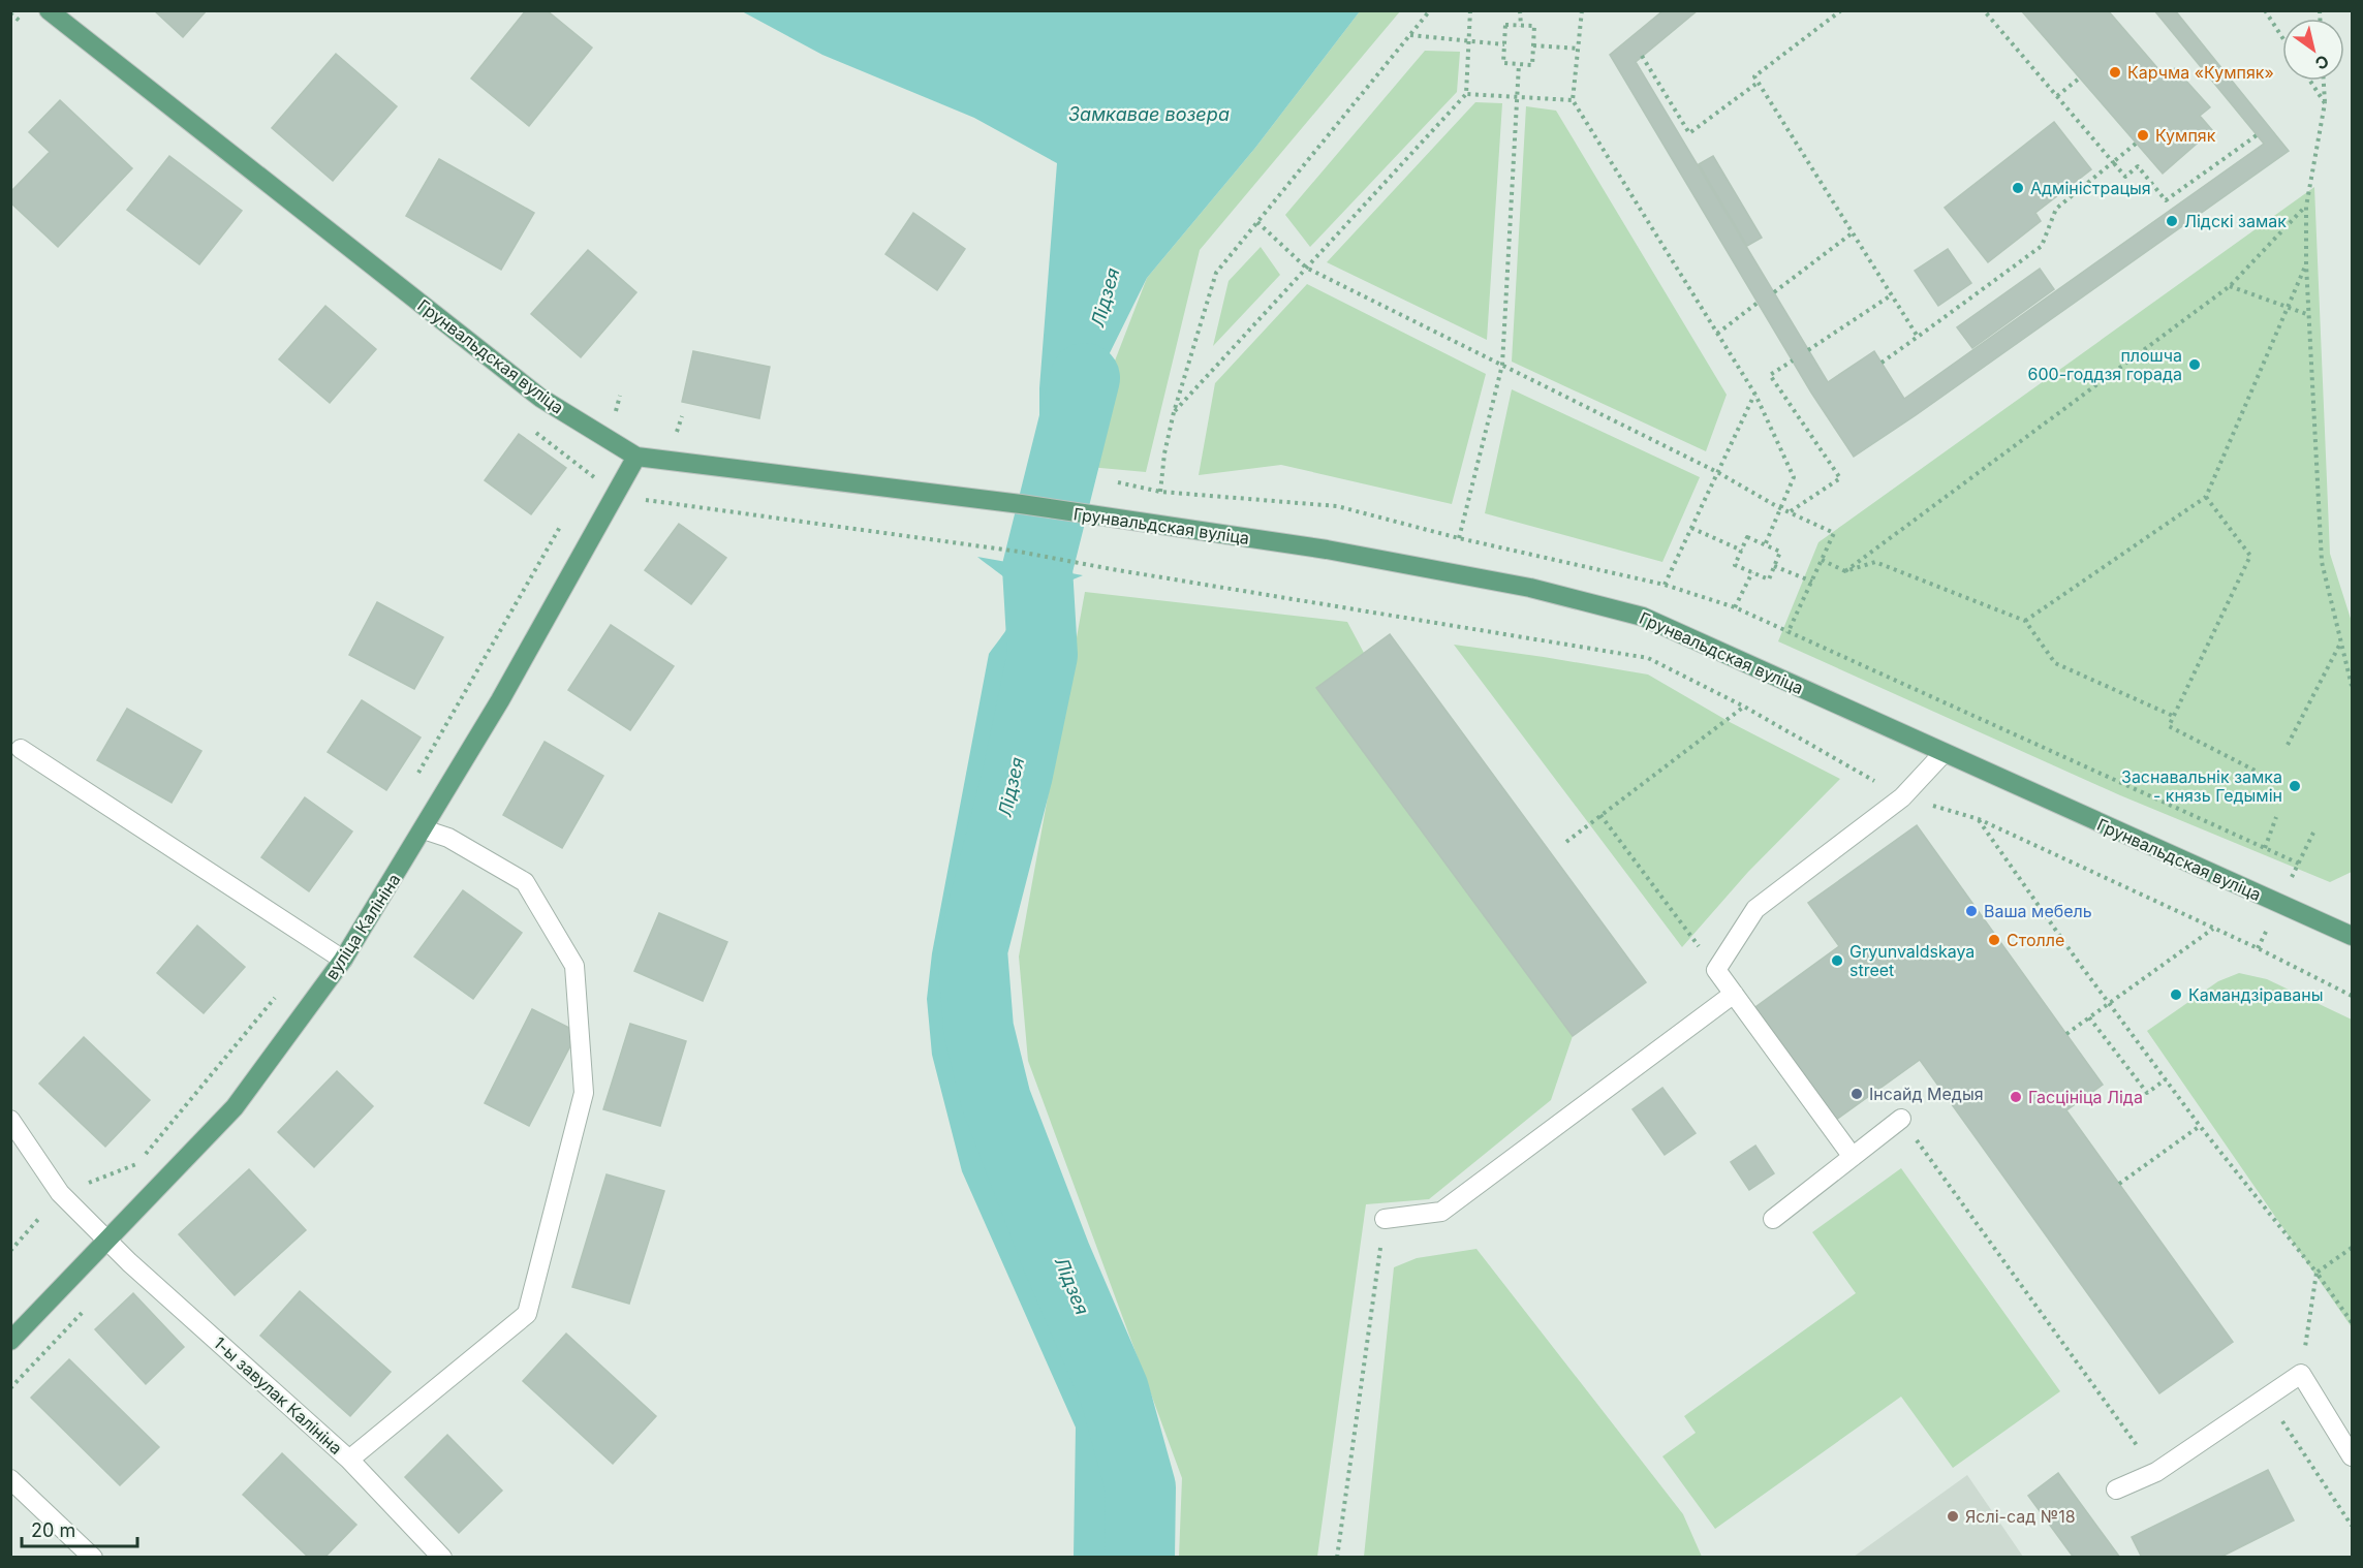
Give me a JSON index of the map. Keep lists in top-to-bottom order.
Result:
{
  "streets": {
    "main road": ["Грунвальдская вуліца", "вуліца Калініна"],
    "street": ["1-ы завулак Калініна"]
  },
  "crossings": [
    ["Грунвальдская вуліца", "вуліца Калініна"],
    ["вуліца Калініна", "1-ы завулак Калініна"]
  ],
  "water": ["Замкавае возера", "Лідзея"],
  "places": [
    "Карчма «Кумпяк»",
    "Кумпяк",
    "Адміністрацыя",
    "Лідскі замак",
    "плошча 600-годдзя горада",
    "Заснавальнік замка - князь Гедымін",
    "Ваша мебель",
    "Столле",
    "Gryunvaldskaya street",
    "Камандзіраваны",
    "Інсайд Медыя",
    "Гасцініца Ліда",
    "Яслі-сад №18"
  ],
  "scale_bar": "20 m",
  "north": "bottom right"
}
